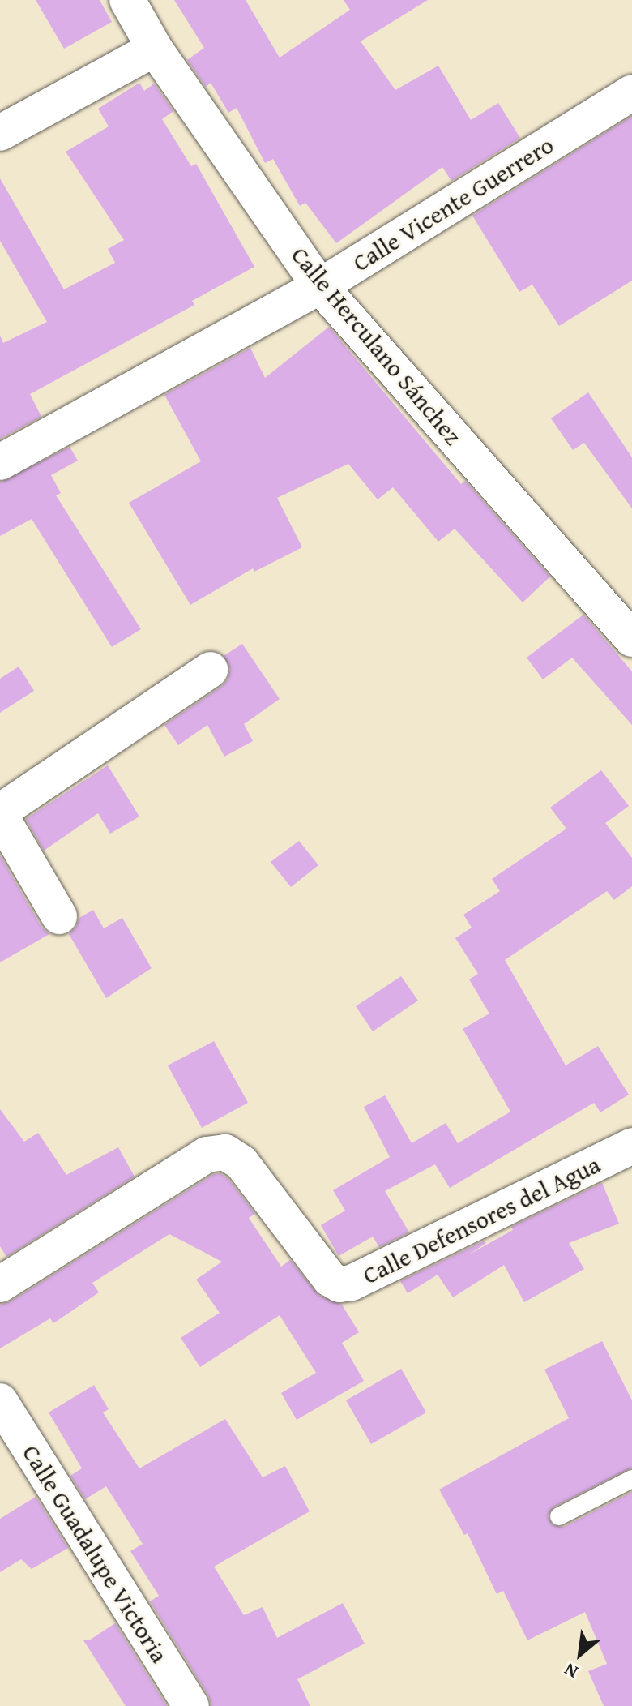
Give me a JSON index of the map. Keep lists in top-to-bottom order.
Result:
{
  "streets": {
    "street": [
      "Calle Vicente Guerrero",
      "Calle Herculano Sánchez",
      "Calle Defensores del Agua",
      "Calle Guadalupe Victoria"
    ]
  },
  "crossings": [
    ["Calle Vicente Guerrero", "Calle Herculano Sánchez"]
  ],
  "north": "bottom left"
}
